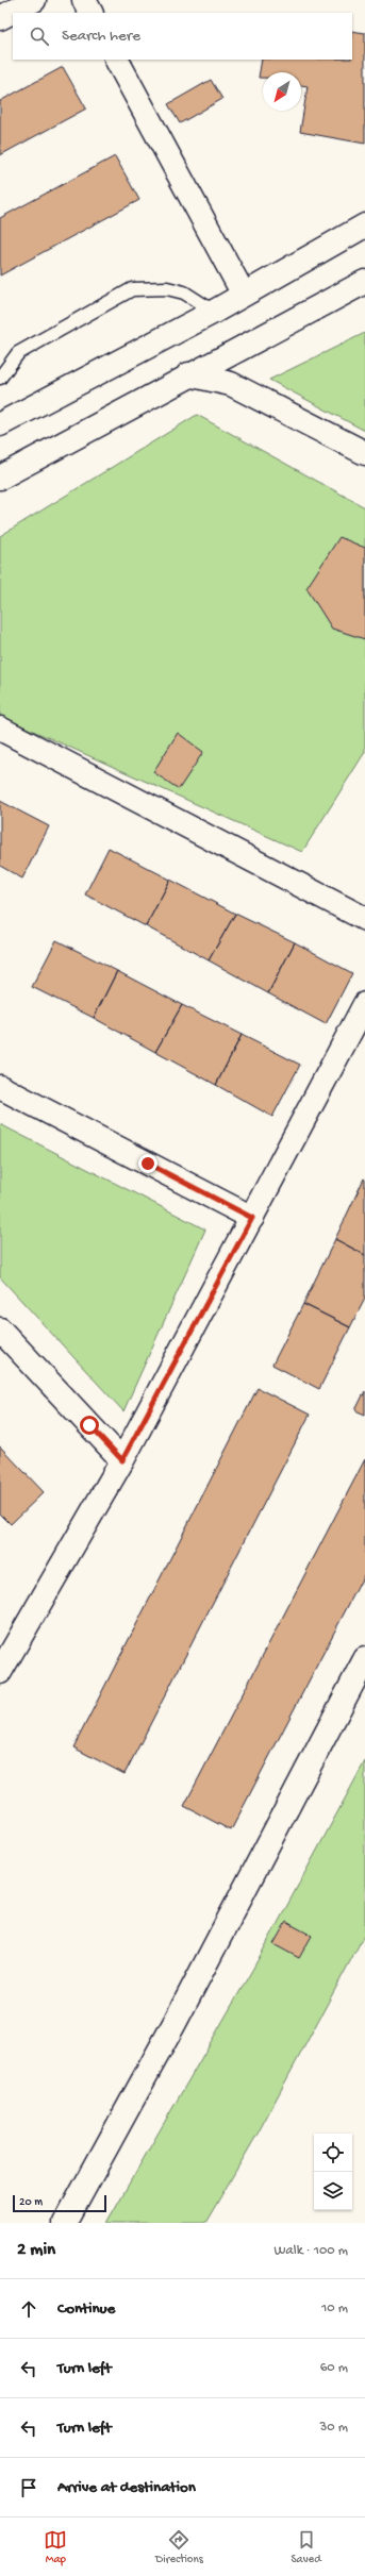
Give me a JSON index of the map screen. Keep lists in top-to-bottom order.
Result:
{
  "scale_bar": "20 m",
  "north": "bottom left",
  "page": {
    "search": "Search here",
    "scale": "20 m",
    "heading": ["2 min", "Walk · 100 m"],
    "list": [
      ["Continue", "10 m"],
      ["Turn left", "60 m"],
      ["Turn left", "30 m"],
      "Arrive at destination"
    ],
    "nav": ["Map", "Directions", "Saved"]
  }
}
